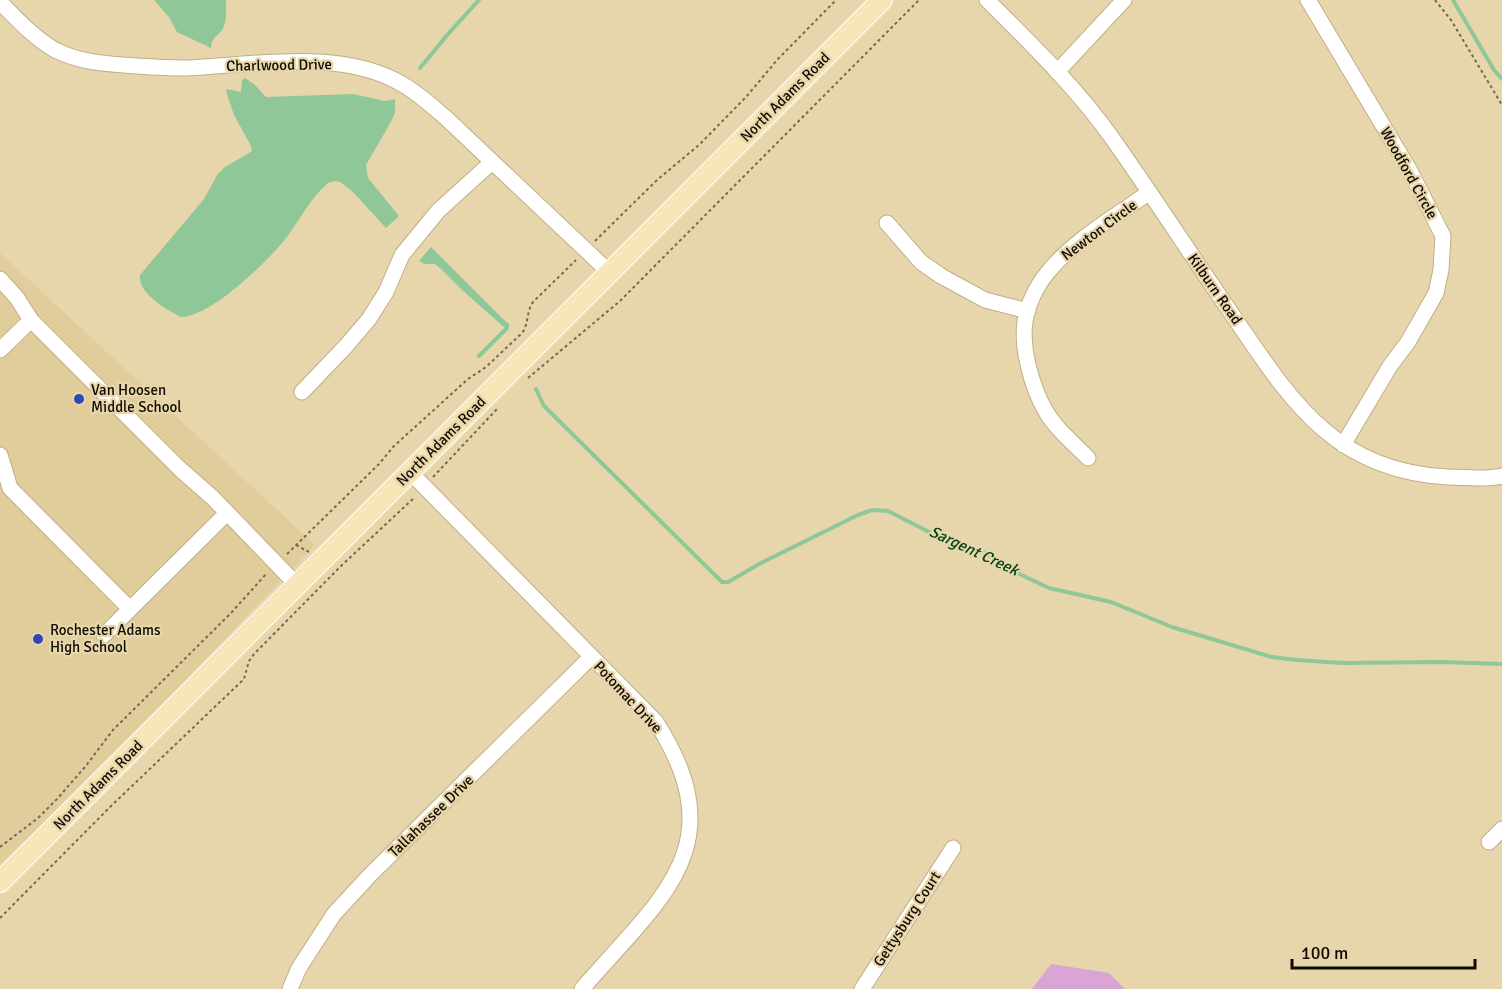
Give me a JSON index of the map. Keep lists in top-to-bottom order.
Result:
{
  "streets": {
    "main road": ["North Adams Road"],
    "street": [
      "Charlwood Drive",
      "Woodford Circle",
      "Newton Circle",
      "Kilburn Road",
      "Potomac Drive",
      "Tallahassee Drive",
      "Gettysburg Court"
    ]
  },
  "crossings": [
    ["Charlwood Drive", "North Adams Road"],
    ["North Adams Road", "Potomac Drive"],
    ["Woodford Circle", "Kilburn Road"],
    ["Newton Circle", "Kilburn Road"],
    ["Potomac Drive", "Tallahassee Drive"]
  ],
  "water": ["Sargent Creek"],
  "places": ["Van Hoosen Middle School", "Rochester Adams High School"],
  "scale_bar": "100 m"
}
